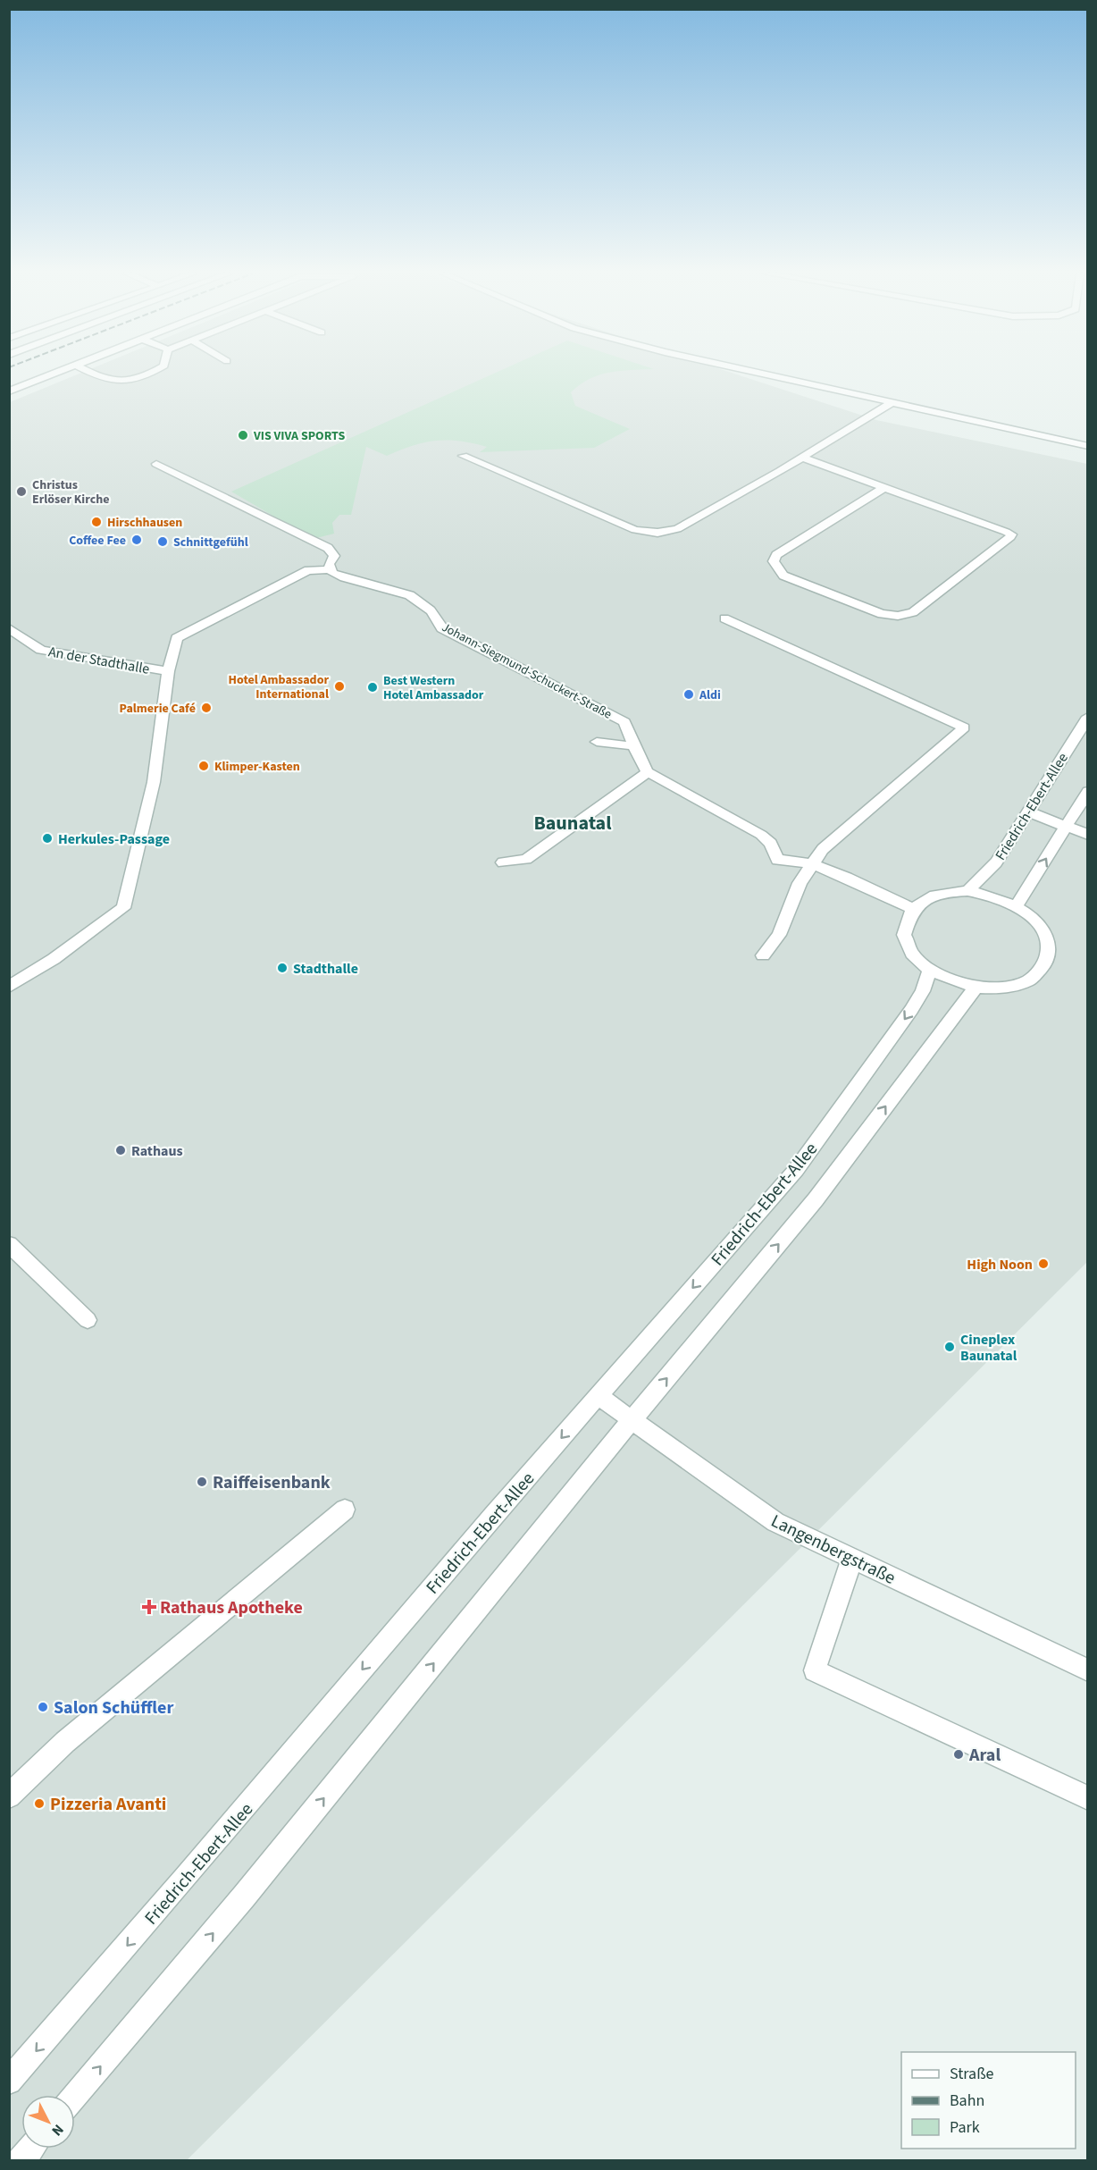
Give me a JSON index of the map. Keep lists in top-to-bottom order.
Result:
{
  "streets": {
    "street": [
      "An der Stadthalle",
      "Johann-Siegmund-Schuckert-Straße",
      "Friedrich-Ebert-Allee",
      "Langenbergstraße"
    ]
  },
  "crossings": [
    ["Friedrich-Ebert-Allee", "Langenbergstraße"]
  ],
  "districts": ["Baunatal"],
  "places": {
    "other": [
      "VIS VIVA SPORTS",
      "Christus Erlöser Kirche",
      "Hirschhausen",
      "Coffee Fee",
      "Schnittgefühl",
      "Hotel Ambassador International",
      "Best Western Hotel Ambassador",
      "Aldi",
      "Palmerie Café",
      "Klimper-Kasten",
      "Herkules-Passage",
      "Stadthalle",
      "Rathaus",
      "High Noon",
      "Cineplex Baunatal",
      "Raiffeisenbank",
      "Salon Schüffler",
      "Aral",
      "Pizzeria Avanti"
    ],
    "health": ["Rathaus Apotheke"]
  },
  "legend": ["Straße", "Bahn", "Park"],
  "north": "bottom right"
}
